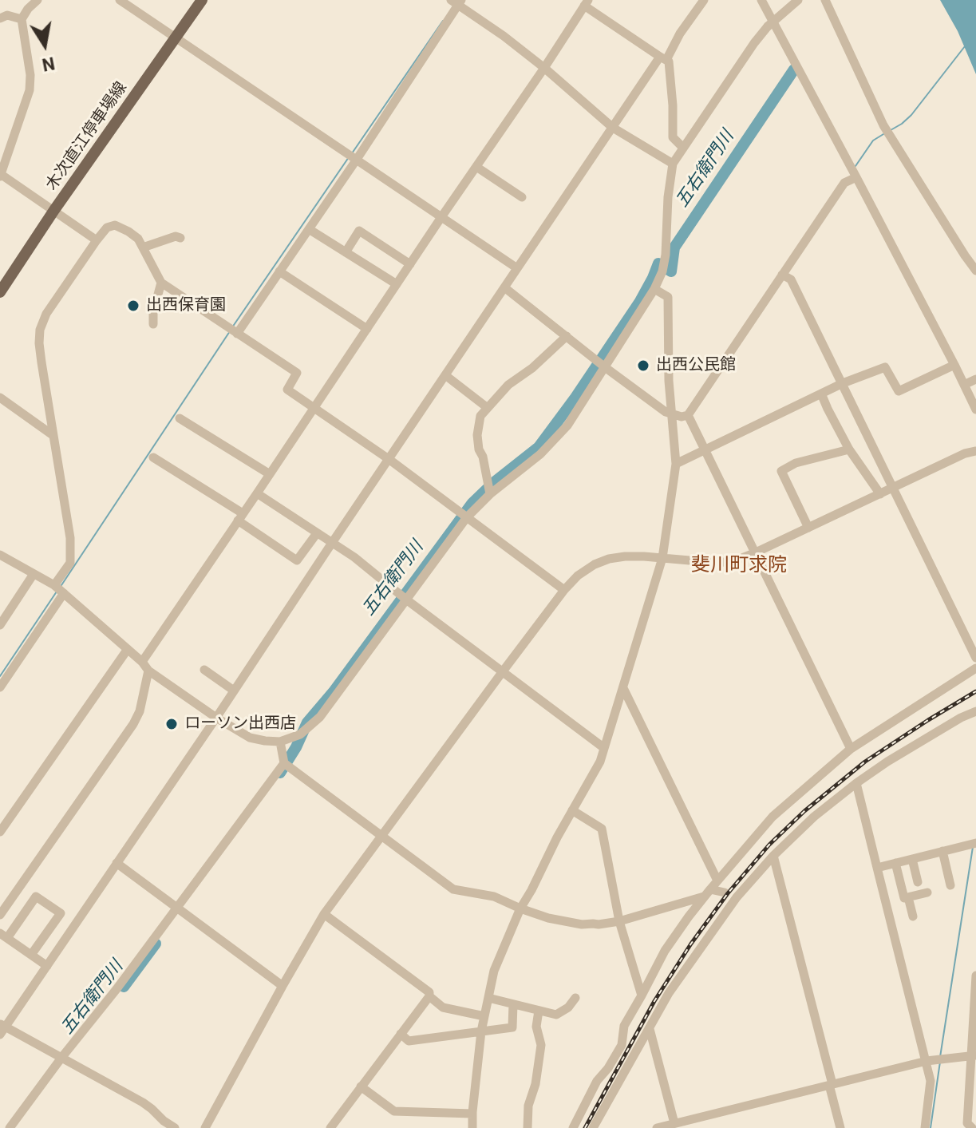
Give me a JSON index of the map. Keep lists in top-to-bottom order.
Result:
{
  "streets": {
    "main road": ["木次直江停車場線"]
  },
  "districts": ["斐川町求院"],
  "water": ["五右衛門川"],
  "places": ["出西保育園", "出西公民館", "ローソン出西店"],
  "north": "bottom"
}
